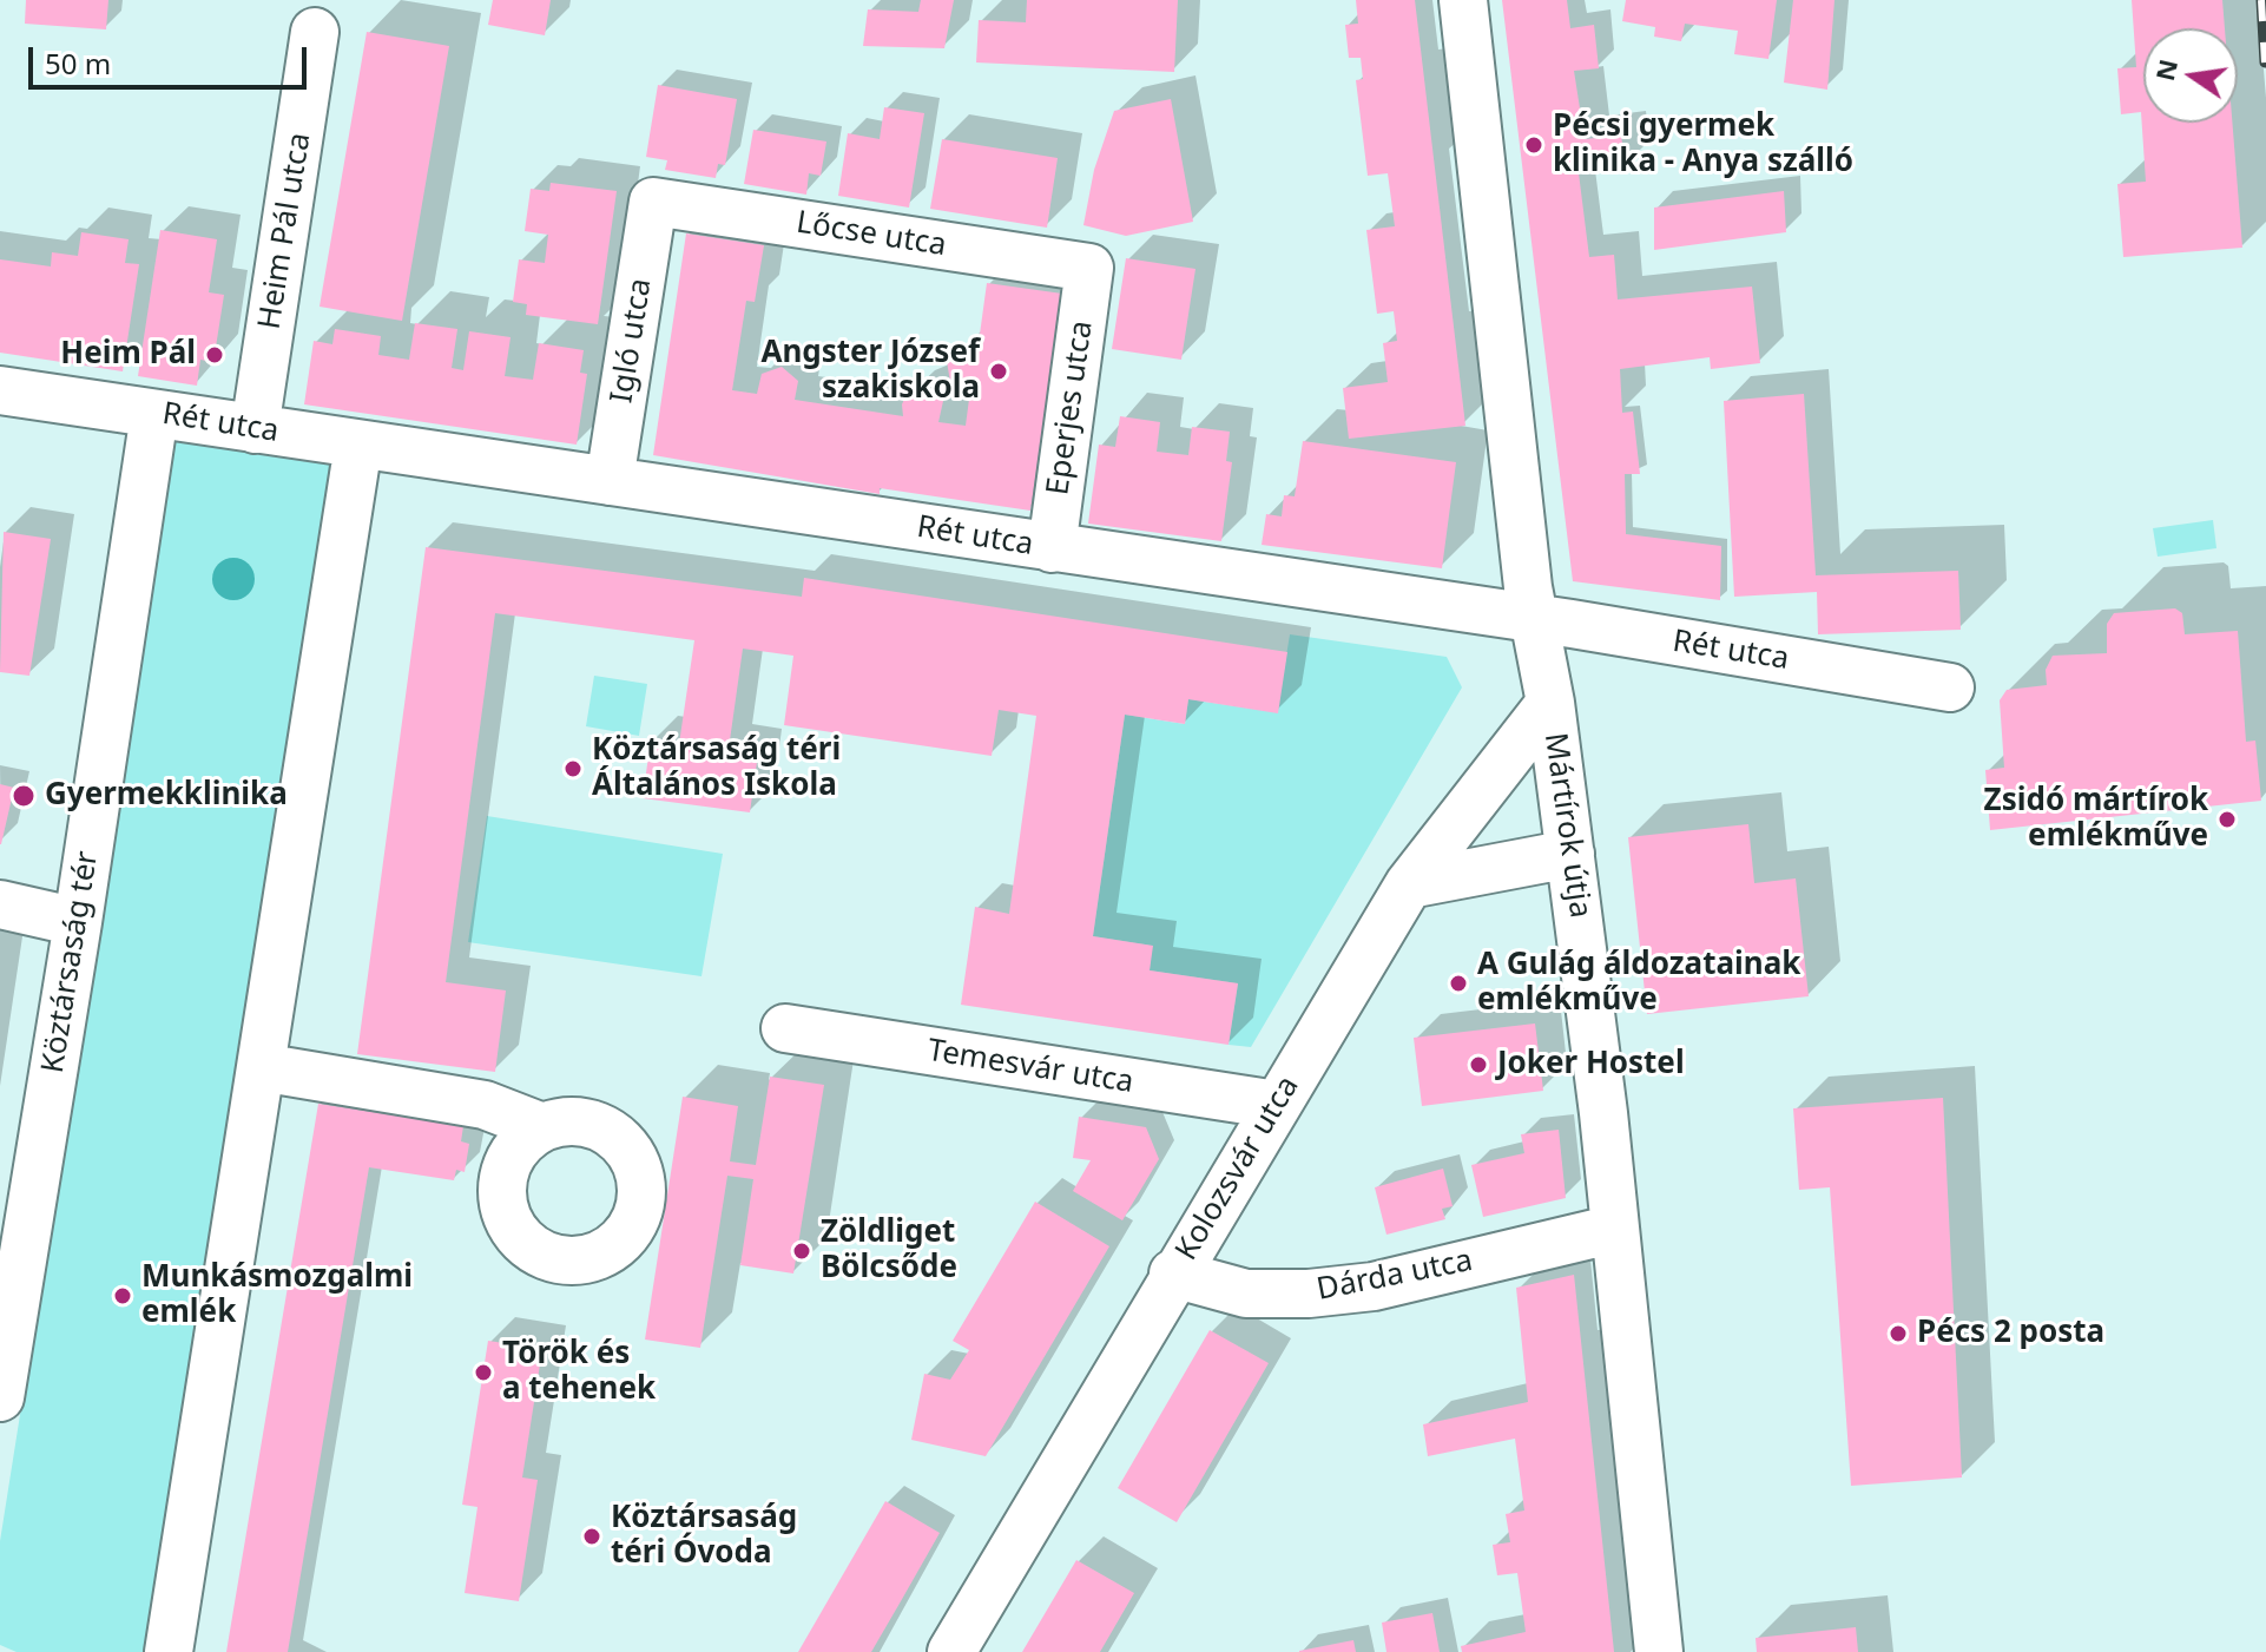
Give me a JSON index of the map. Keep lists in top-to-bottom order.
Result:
{
  "streets": {
    "street": [
      "Heim Pál utca",
      "Lőcse utca",
      "Igló utca",
      "Eperjes utca",
      "Rét utca",
      "Mártírok útja",
      "Köztársaság tér",
      "Temesvár utca",
      "Kolozsvár utca",
      "Dárda utca"
    ]
  },
  "crossings": [
    ["Heim Pál utca", "Rét utca"],
    ["Lőcse utca", "Igló utca"],
    ["Lőcse utca", "Eperjes utca"],
    ["Igló utca", "Rét utca"],
    ["Eperjes utca", "Rét utca"],
    ["Rét utca", "Mártírok útja"],
    ["Rét utca", "Köztársaság tér"],
    ["Mártírok útja", "Kolozsvár utca"],
    ["Mártírok útja", "Dárda utca"],
    ["Temesvár utca", "Kolozsvár utca"],
    ["Kolozsvár utca", "Dárda utca"]
  ],
  "places": [
    "Pécsi gyermek klinika - Anya szálló",
    "Heim Pál",
    "Angster József szakiskola",
    "Köztársaság téri Általános Iskola",
    "Gyermekklinika",
    "Zsidó mártírok emlékműve",
    "A Gulág áldozatainak emlékműve",
    "Joker Hostel",
    "Zöldliget Bölcsőde",
    "Munkásmozgalmi emlék",
    "Pécs 2 posta",
    "Török és a tehenek",
    "Köztársaság téri Óvoda"
  ],
  "scale_bar": "50 m",
  "north": "left"
}
